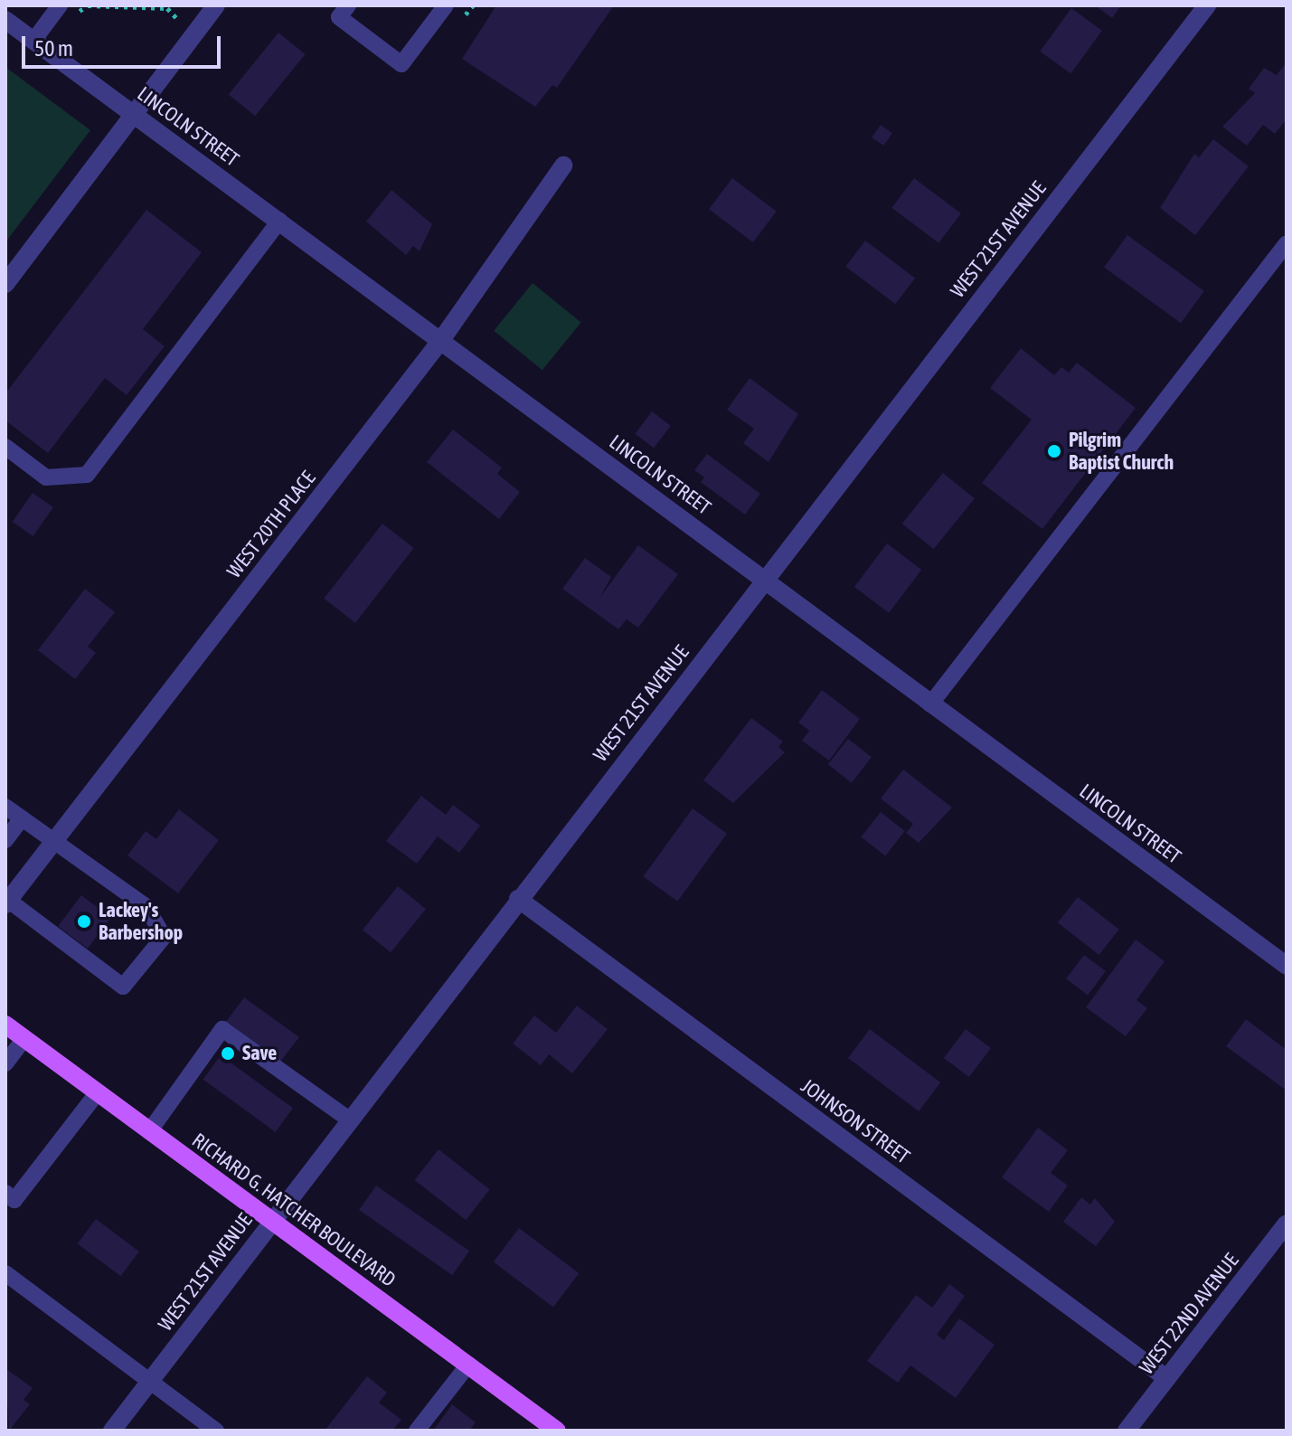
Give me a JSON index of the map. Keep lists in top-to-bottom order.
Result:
{
  "streets": {
    "main road": ["RICHARD G. HATCHER BOULEVARD"],
    "street": [
      "LINCOLN STREET",
      "WEST 21ST AVENUE",
      "WEST 20TH PLACE",
      "JOHNSON STREET",
      "WEST 22ND AVENUE"
    ]
  },
  "crossings": [
    ["LINCOLN STREET", "WEST 21ST AVENUE"],
    ["LINCOLN STREET", "WEST 20TH PLACE"],
    ["WEST 21ST AVENUE", "JOHNSON STREET"],
    ["WEST 21ST AVENUE", "RICHARD G. HATCHER BOULEVARD"],
    ["JOHNSON STREET", "WEST 22ND AVENUE"]
  ],
  "places": ["Pilgrim Baptist Church", "Lackey's Barbershop", "Save"],
  "scale_bar": "50 m"
}
